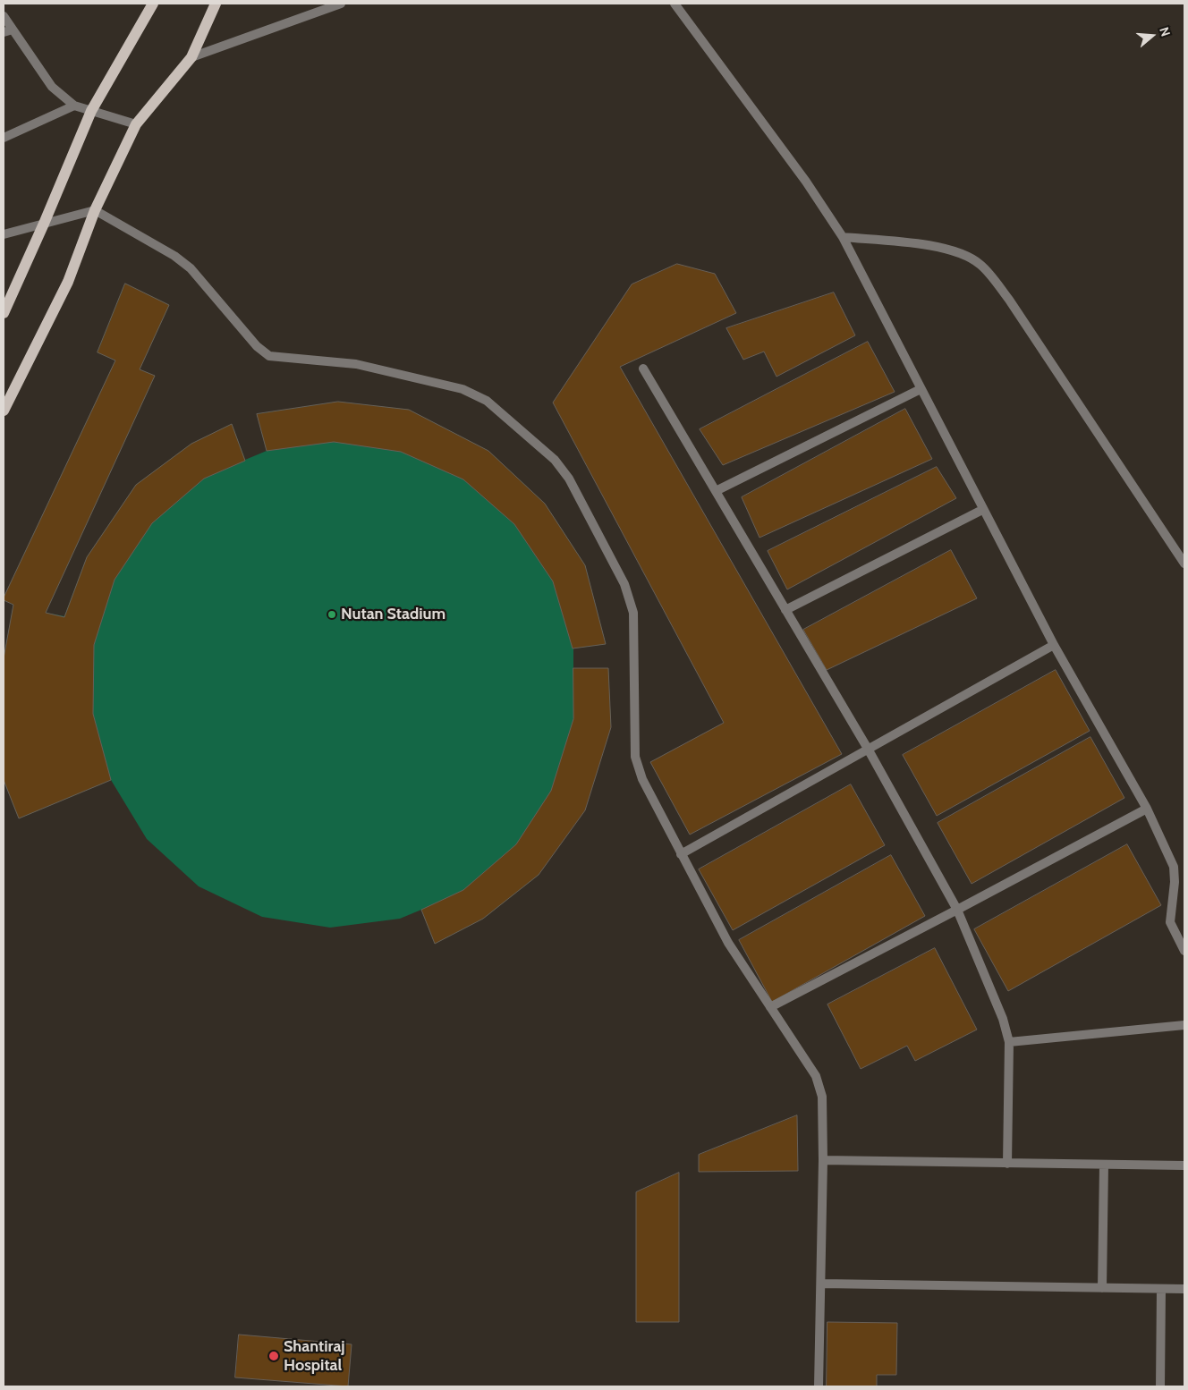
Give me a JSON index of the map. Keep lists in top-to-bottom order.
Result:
{
  "places": ["Nutan Stadium", "Shantiraj Hospital"],
  "north": "right"
}
